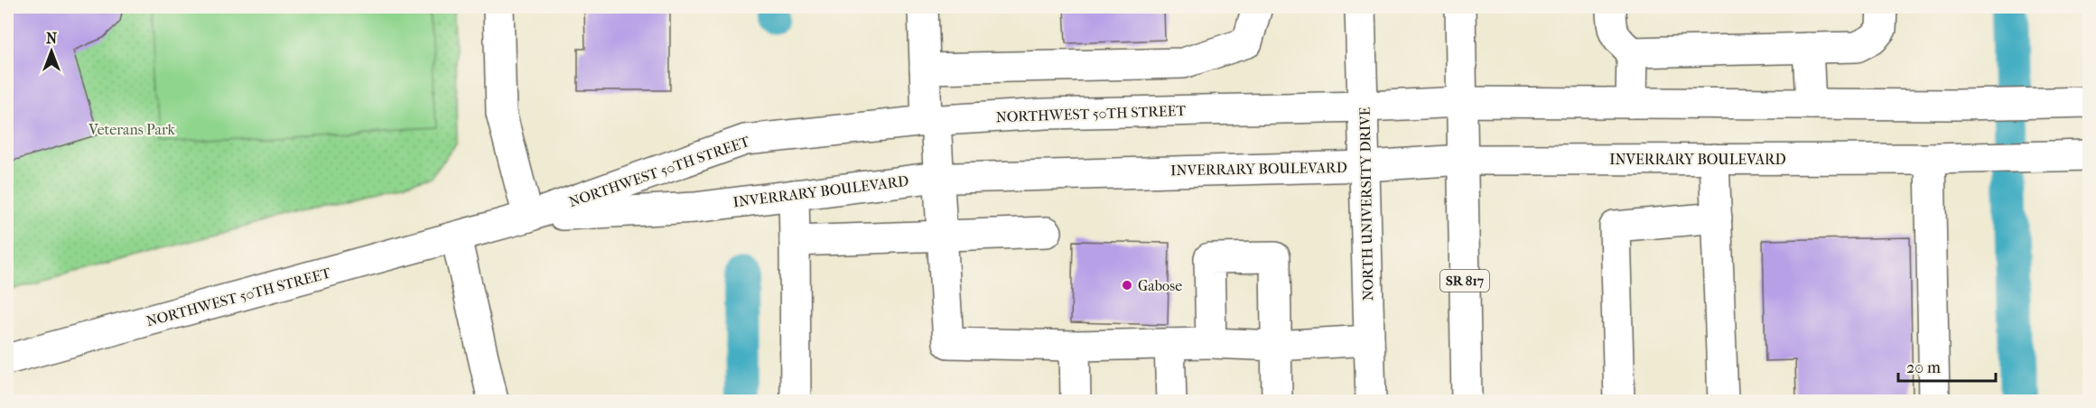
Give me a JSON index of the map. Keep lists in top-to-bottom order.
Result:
{
  "streets": {
    "street": [
      "NORTHWEST 50TH STREET",
      "INVERRARY BOULEVARD",
      "NORTH UNIVERSITY DRIVE",
      "SR 817"
    ]
  },
  "crossings": [
    ["NORTHWEST 50TH STREET", "INVERRARY BOULEVARD"],
    ["NORTHWEST 50TH STREET", "NORTH UNIVERSITY DRIVE"],
    ["INVERRARY BOULEVARD", "NORTH UNIVERSITY DRIVE"],
    ["INVERRARY BOULEVARD", "SR 817"]
  ],
  "parks": ["Veterans Park"],
  "places": ["Gabose"],
  "scale_bar": "20 m",
  "north": "top"
}
